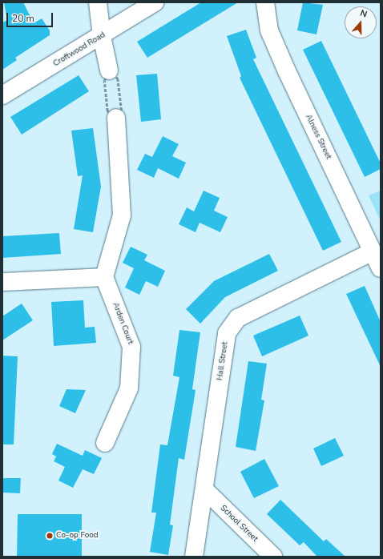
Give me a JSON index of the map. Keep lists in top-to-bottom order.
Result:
{
  "streets": {
    "street": [
      "Croftwood Road",
      "Alness Street",
      "Arden Court",
      "Hall Street",
      "School Street"
    ]
  },
  "crossings": [
    ["Alness Street", "Hall Street"],
    ["Hall Street", "School Street"]
  ],
  "places": ["Co-op Food"],
  "scale_bar": "20 m",
  "north": "top"
}
